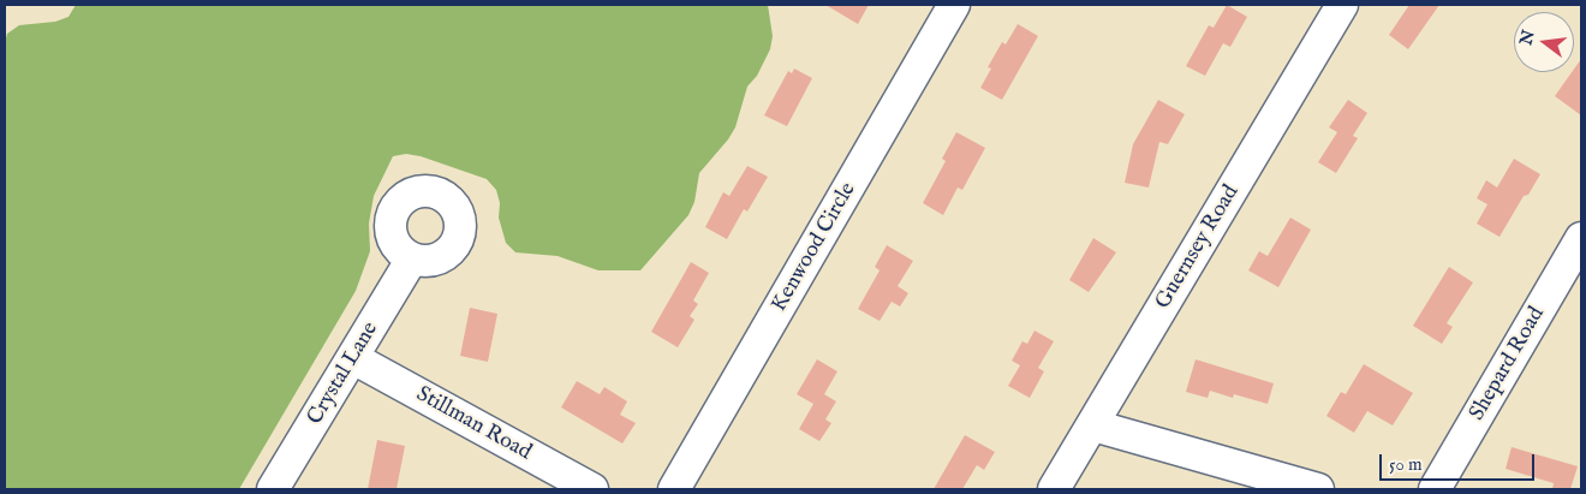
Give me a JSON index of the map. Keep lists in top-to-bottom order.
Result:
{
  "streets": {
    "street": [
      "Kenwood Circle",
      "Guernsey Road",
      "Shepard Road",
      "Crystal Lane",
      "Stillman Road"
    ]
  },
  "crossings": [
    ["Crystal Lane", "Stillman Road"]
  ],
  "scale_bar": "50 m",
  "north": "left"
}
